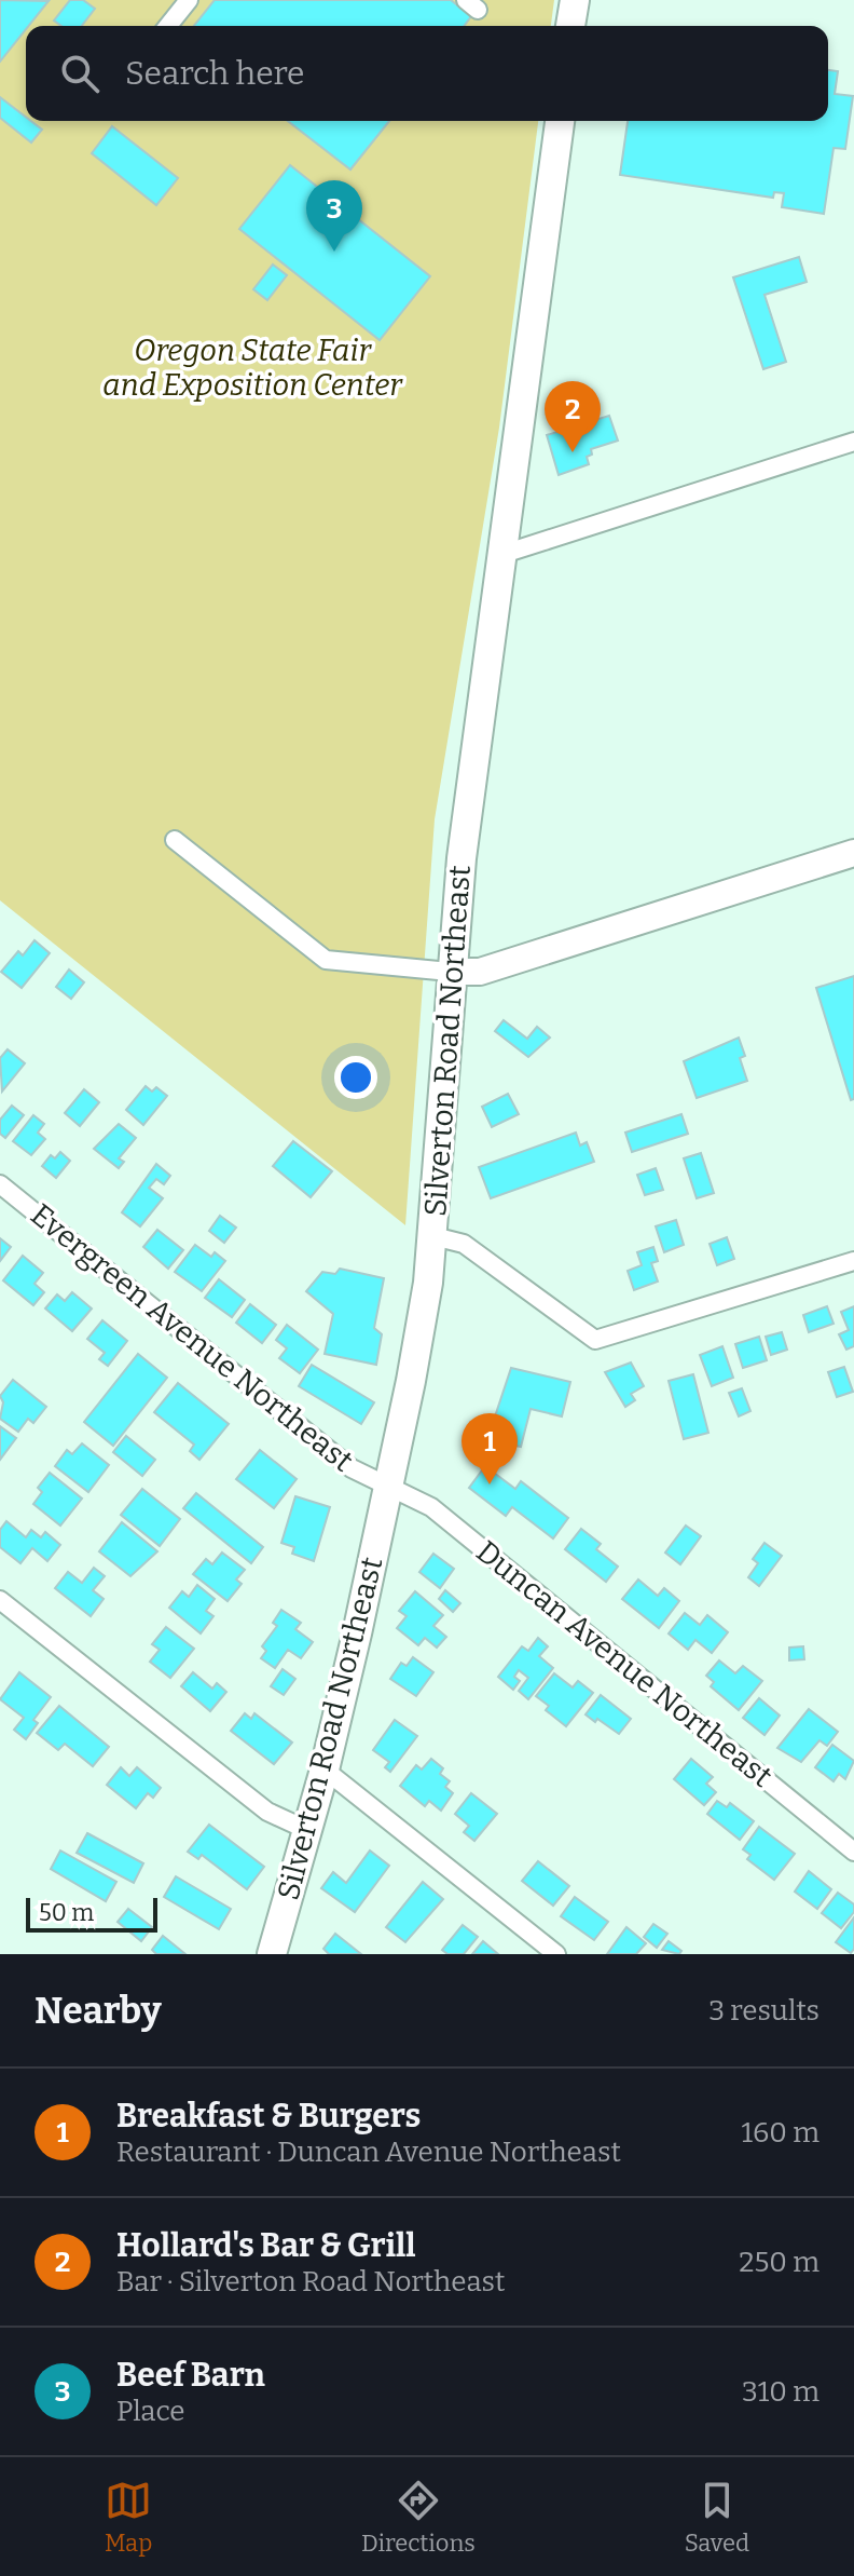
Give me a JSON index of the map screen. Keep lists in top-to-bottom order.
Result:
{
  "streets": {
    "main road": ["Silverton Road Northeast"],
    "street": ["Evergreen Avenue Northeast", "Duncan Avenue Northeast"]
  },
  "crossings": [
    ["Silverton Road Northeast", "Evergreen Avenue Northeast"],
    ["Silverton Road Northeast", "Duncan Avenue Northeast"],
    ["Evergreen Avenue Northeast", "Duncan Avenue Northeast"]
  ],
  "parks": ["Oregon State Fair and Exposition Center"],
  "scale_bar": "50 m",
  "page": {
    "search": "Search here",
    "pins": ["3", "2", "1"],
    "scale": "50 m",
    "heading": ["Nearby", "3 results"],
    "list": [
      {
        "mark": "1",
        "name": "Breakfast & Burgers",
        "note": "Restaurant · Duncan Avenue Northeast",
        "value": "160 m"
      },
      {
        "mark": "2",
        "name": "Hollard's Bar & Grill",
        "note": "Bar · Silverton Road Northeast",
        "value": "250 m"
      },
      {
        "mark": "3",
        "name": "Beef Barn",
        "note": "Place",
        "value": "310 m"
      }
    ],
    "nav": ["Map", "Directions", "Saved"]
  }
}
